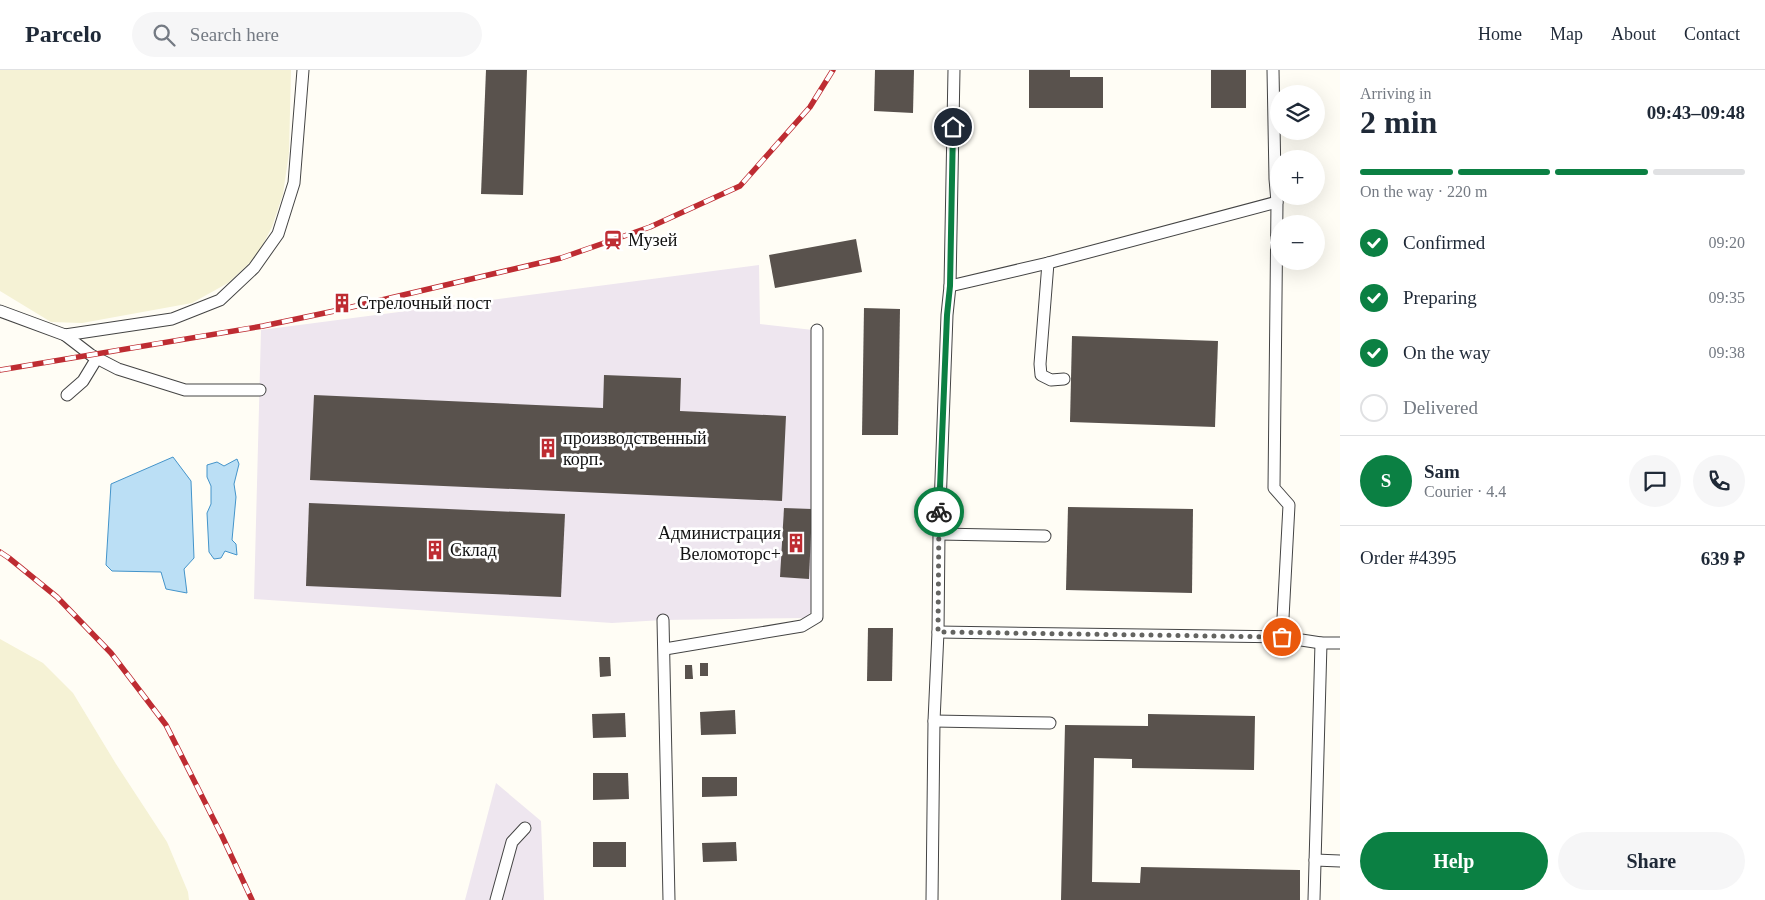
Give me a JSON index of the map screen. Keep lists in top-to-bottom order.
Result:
{
  "places": {
    "station": ["Музей"],
    "building": [
      "Стрелочный пост",
      "производственный корп.",
      "Администрация Веломоторс+",
      "Склад"
    ]
  },
  "page": {
    "header": "Parcelo",
    "search": "Search here",
    "nav": [
      "Home",
      "Map",
      "About",
      "Contact"
    ],
    "heading": ["2 min", "Arriving in", "09:43–09:48"],
    "panel": [
      "Sam",
      "Courier · 4.4",
      "Order #4395",
      "639 ₽"
    ],
    "map_buttons": ["+", "−"],
    "bar": "On the way · 220 m",
    "list": [
      ["Confirmed", "09:20"],
      ["Preparing", "09:35"],
      ["On the way", "09:38"],
      "Delivered"
    ],
    "round": "S",
    "buttons": ["Help", "Share"]
  }
}
